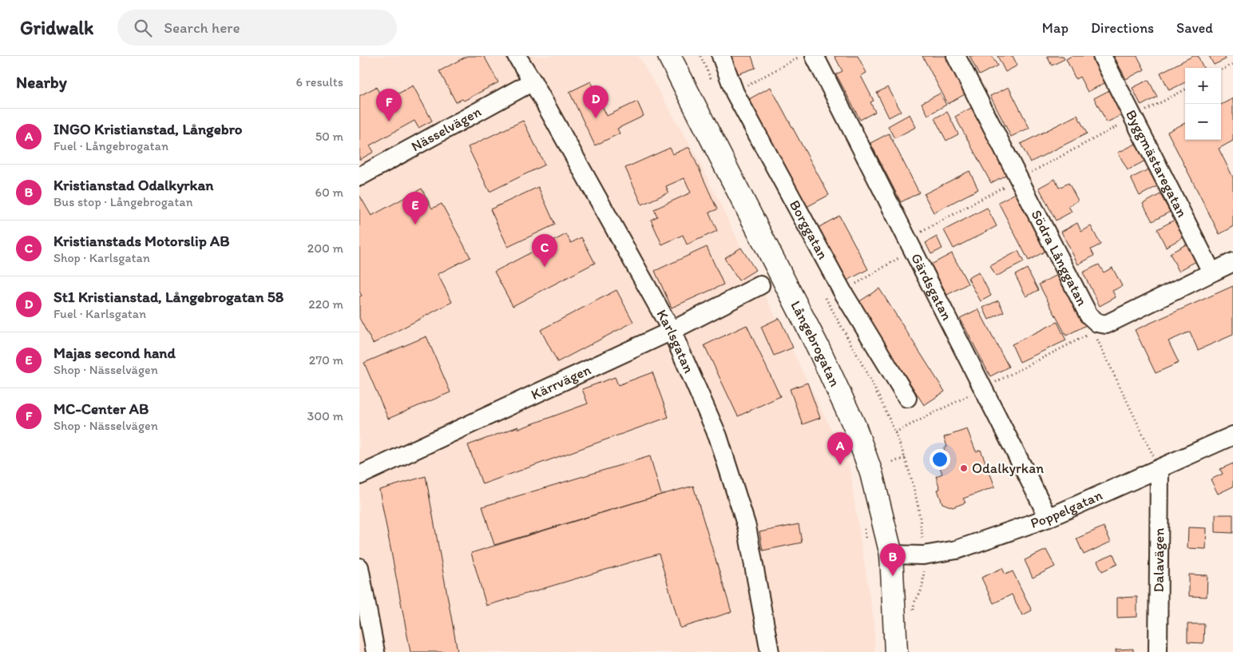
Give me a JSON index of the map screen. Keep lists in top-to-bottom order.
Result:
{
  "streets": {
    "main road": ["Långebrogatan"],
    "street": [
      "Nässelvägen",
      "Byggmästaregatan",
      "Borggatan",
      "Södra Långgatan",
      "Gärdsgatan",
      "Karlsgatan",
      "Kärrvägen",
      "Poppelgatan",
      "Dalavägen"
    ]
  },
  "crossings": [
    ["Nässelvägen", "Karlsgatan"],
    ["Byggmästaregatan", "Södra Långgatan"],
    ["Gärdsgatan", "Poppelgatan"],
    ["Karlsgatan", "Kärrvägen"],
    ["Långebrogatan", "Poppelgatan"],
    ["Poppelgatan", "Dalavägen"]
  ],
  "places": ["Odalkyrkan"],
  "page": {
    "header": "Gridwalk",
    "search": "Search here",
    "nav": ["Map", "Directions", "Saved"],
    "heading": ["Nearby", "6 results"],
    "map_buttons": ["+", "−"],
    "pins": [
      "D",
      "F",
      "E",
      "C",
      "A",
      "B"
    ],
    "list": [
      {
        "mark": "A",
        "name": "INGO Kristianstad, Långebro",
        "note": "Fuel · Långebrogatan",
        "value": "50 m"
      },
      {
        "mark": "B",
        "name": "Kristianstad Odalkyrkan",
        "note": "Bus stop · Långebrogatan",
        "value": "60 m"
      },
      {
        "mark": "C",
        "name": "Kristianstads Motorslip AB",
        "note": "Shop · Karlsgatan",
        "value": "200 m"
      },
      {
        "mark": "D",
        "name": "St1 Kristianstad, Långebrogatan 58",
        "note": "Fuel · Karlsgatan",
        "value": "220 m"
      },
      {
        "mark": "E",
        "name": "Majas second hand",
        "note": "Shop · Nässelvägen",
        "value": "270 m"
      },
      {
        "mark": "F",
        "name": "MC-Center AB",
        "note": "Shop · Nässelvägen",
        "value": "300 m"
      }
    ]
  }
}
